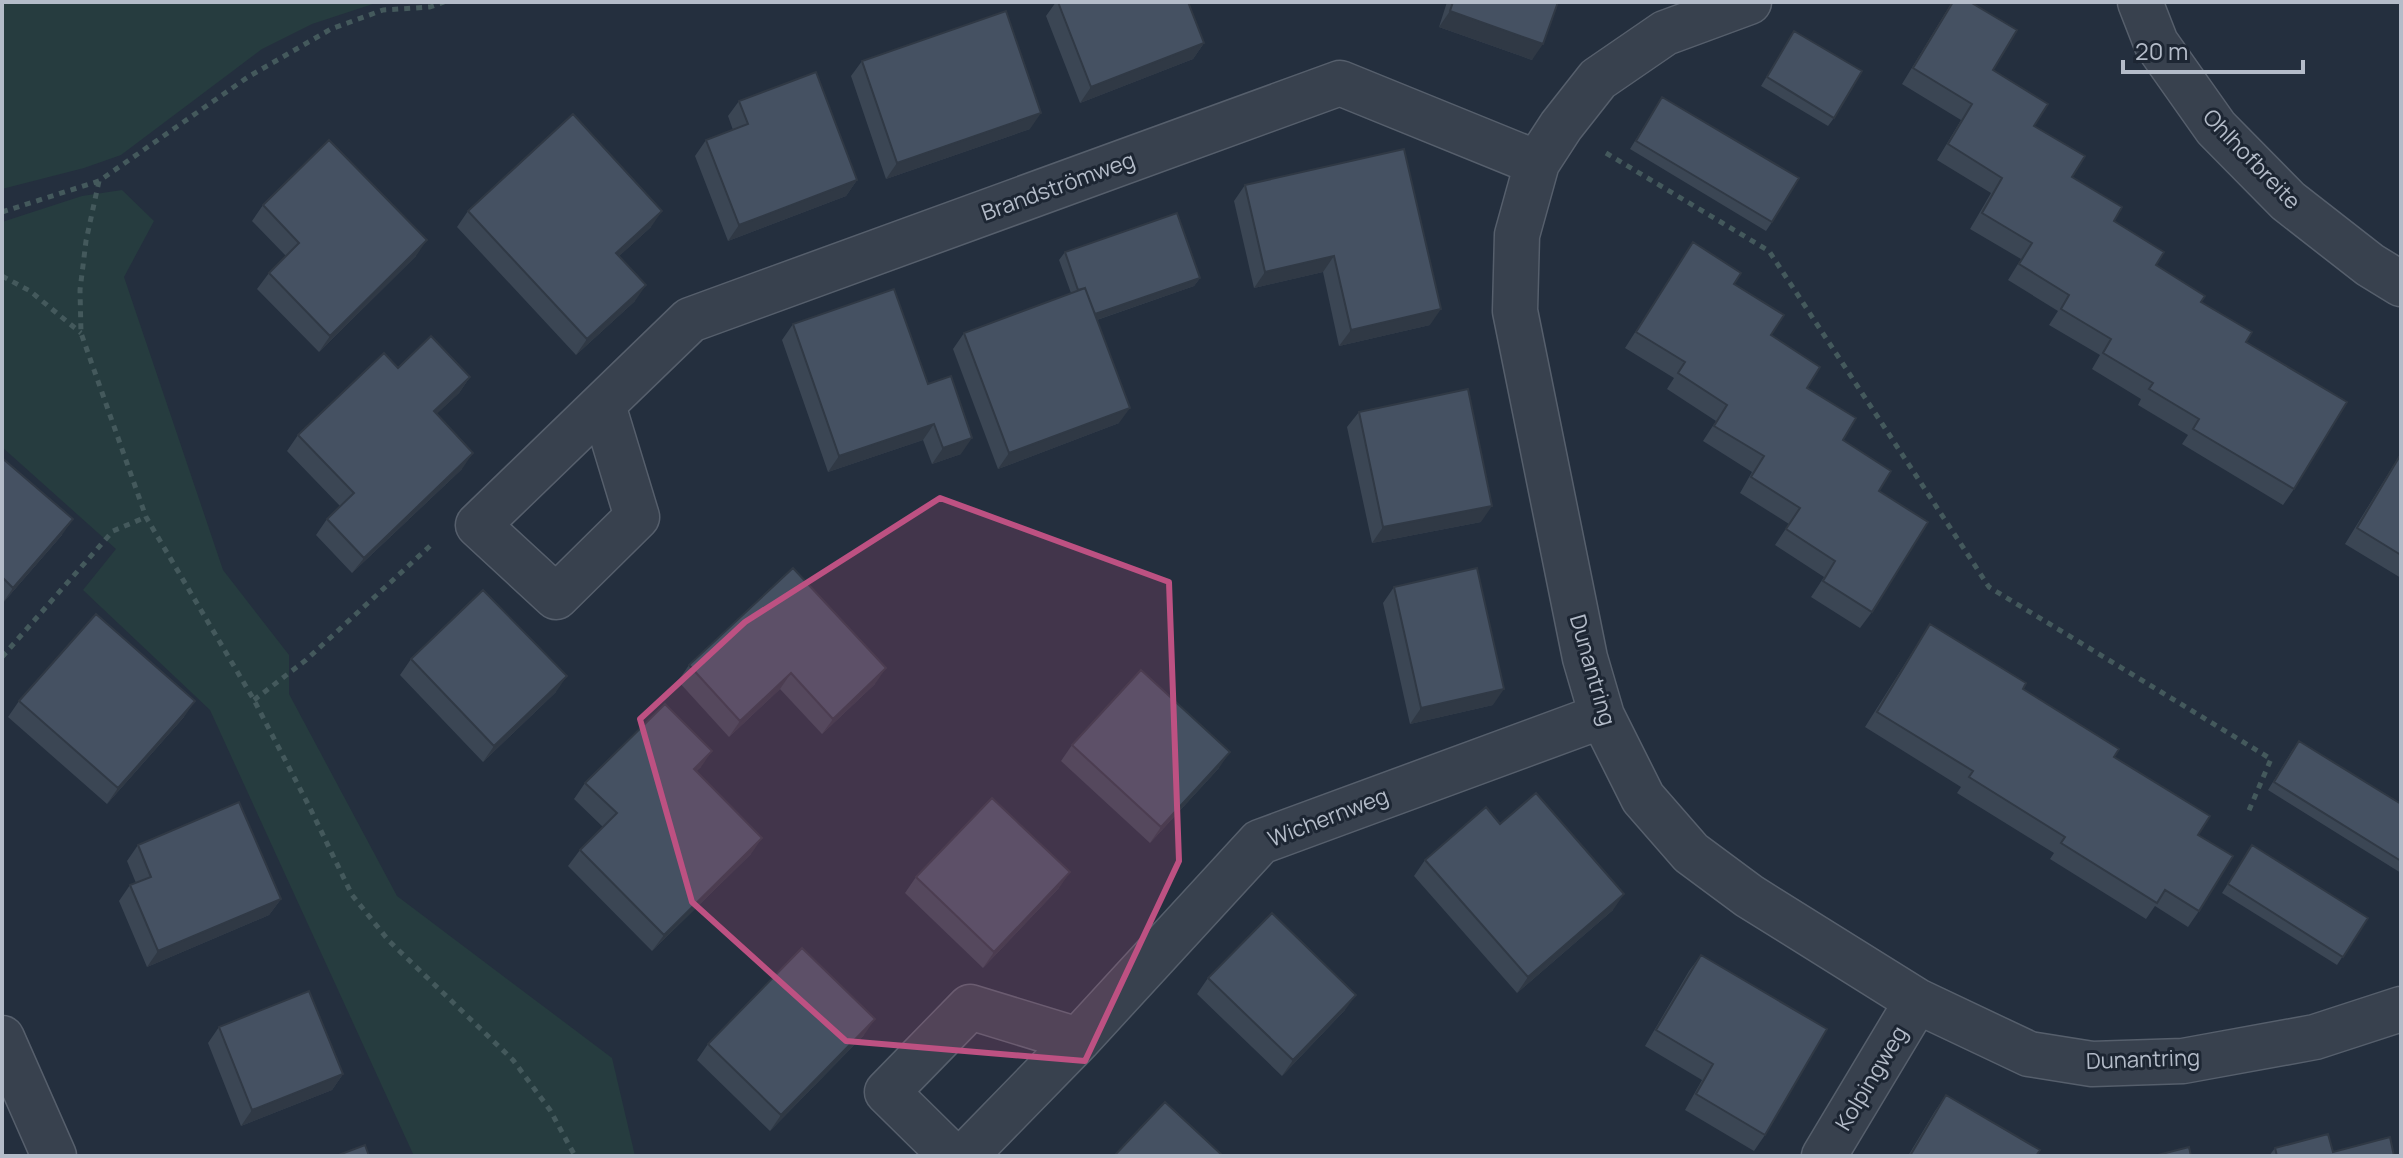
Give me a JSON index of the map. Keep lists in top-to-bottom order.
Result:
{
  "streets": {
    "street": [
      "Ohlhofbreite",
      "Brandströmweg",
      "Dunantring",
      "Wichernweg",
      "Kolpingweg"
    ]
  },
  "crossings": [
    ["Brandströmweg", "Dunantring"],
    ["Dunantring", "Wichernweg"],
    ["Dunantring", "Kolpingweg"]
  ],
  "scale_bar": "20 m"
}
